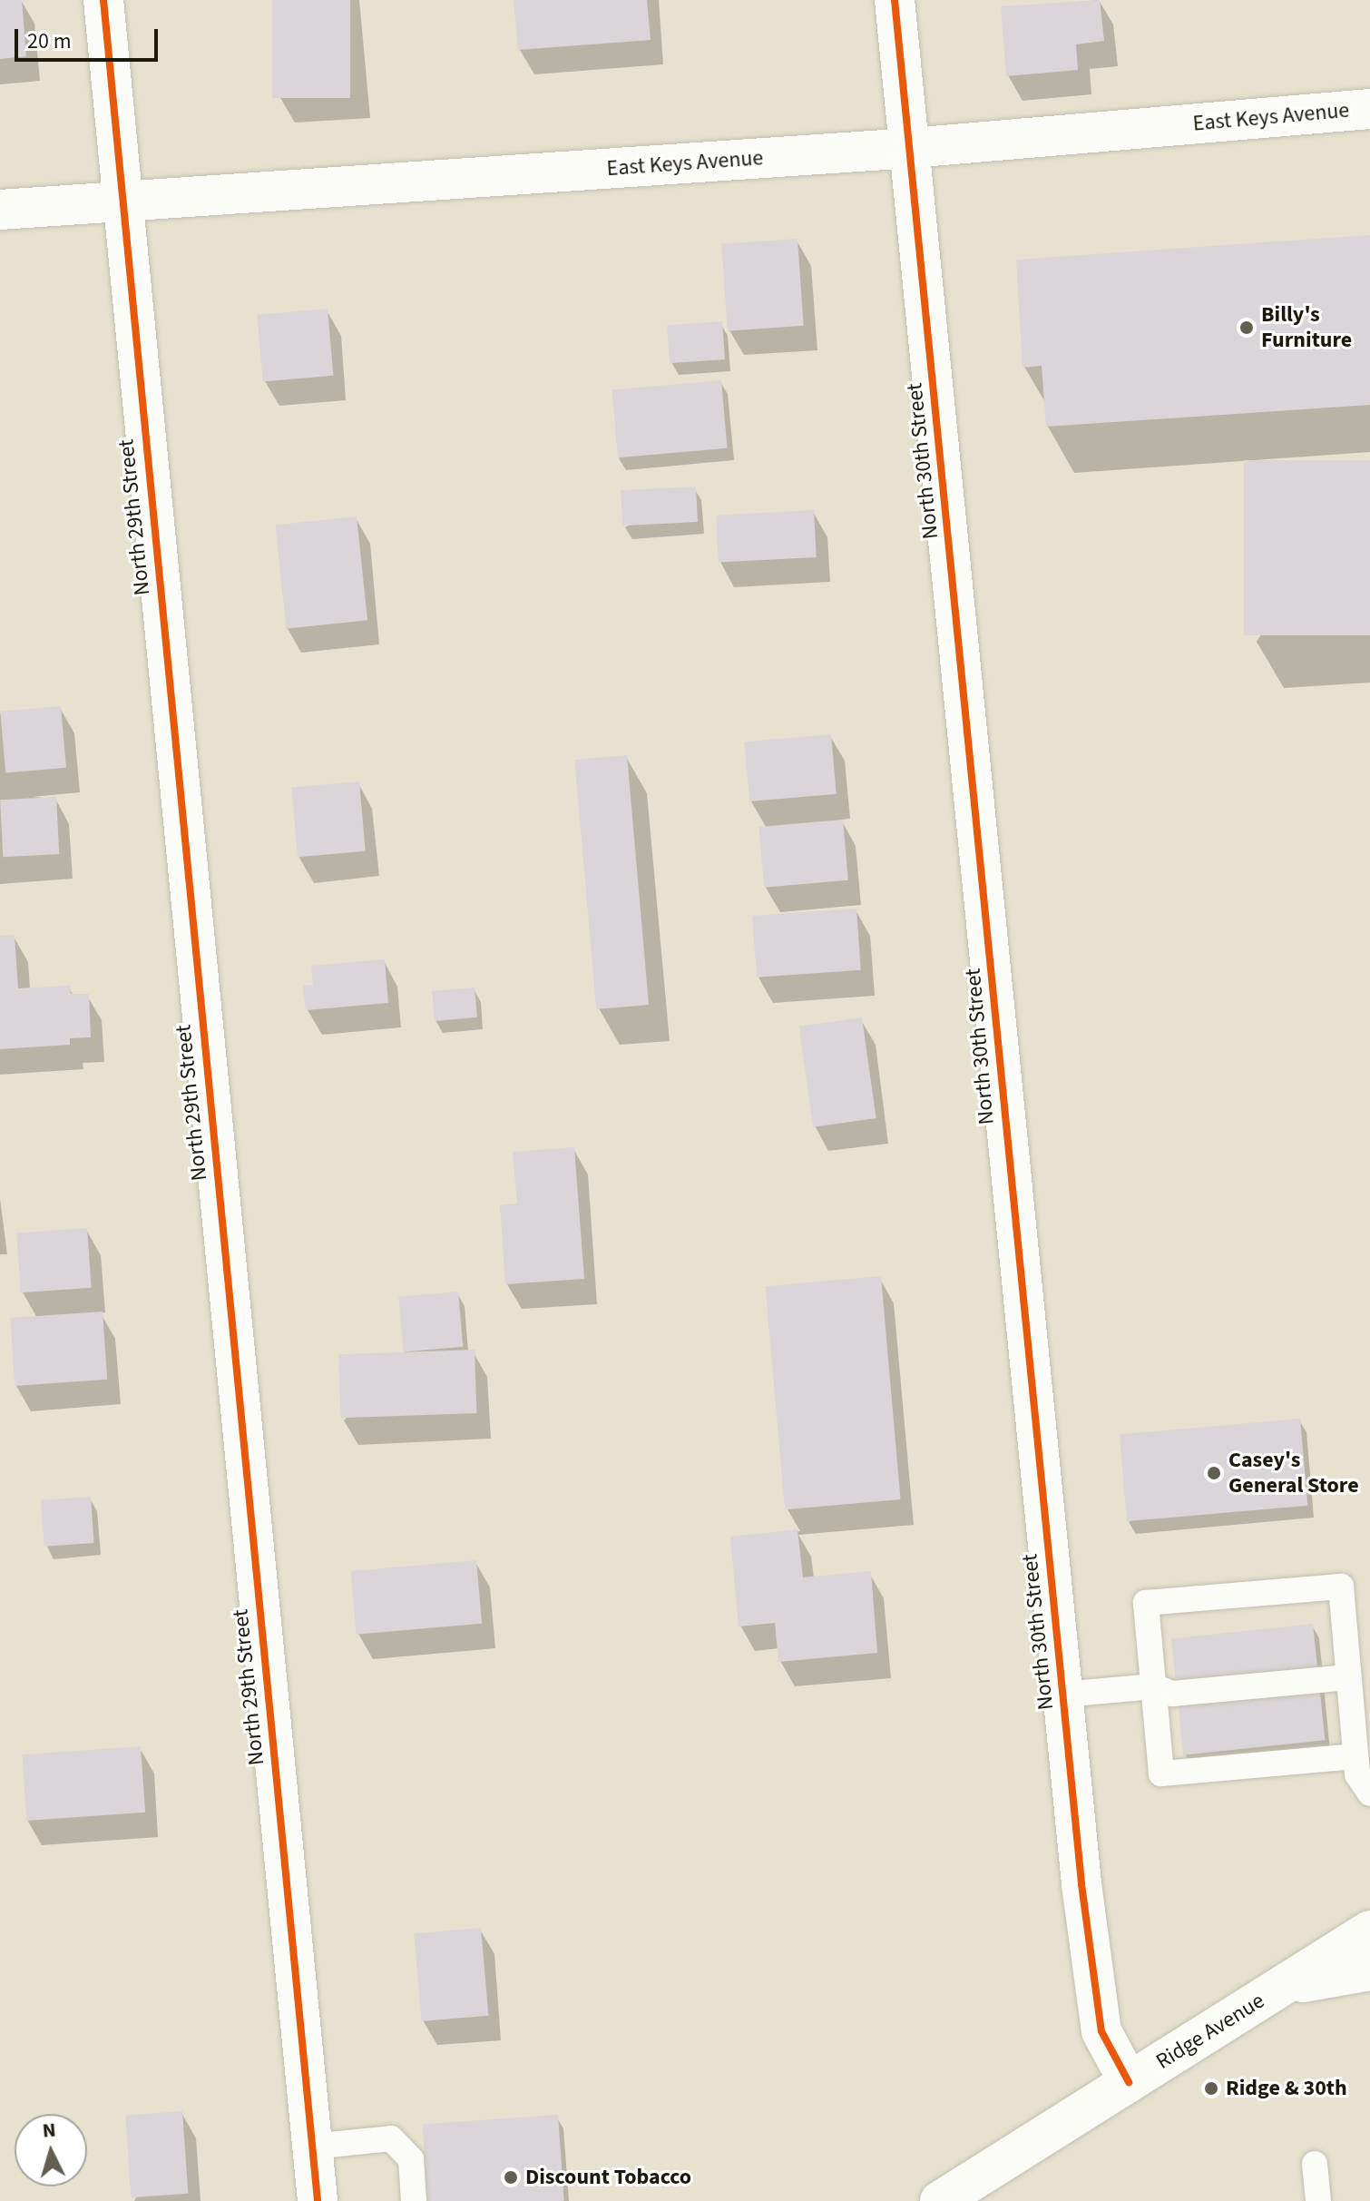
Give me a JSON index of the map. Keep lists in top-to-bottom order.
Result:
{
  "streets": {
    "street": [
      "East Keys Avenue",
      "North 30th Street",
      "North 29th Street",
      "Ridge Avenue"
    ]
  },
  "crossings": [
    ["East Keys Avenue", "North 30th Street"],
    ["East Keys Avenue", "North 29th Street"],
    ["North 30th Street", "Ridge Avenue"]
  ],
  "places": [
    "Billy's Furniture",
    "Casey's General Store",
    "Ridge & 30th",
    "Discount Tobacco"
  ],
  "scale_bar": "20 m",
  "north": "top"
}
